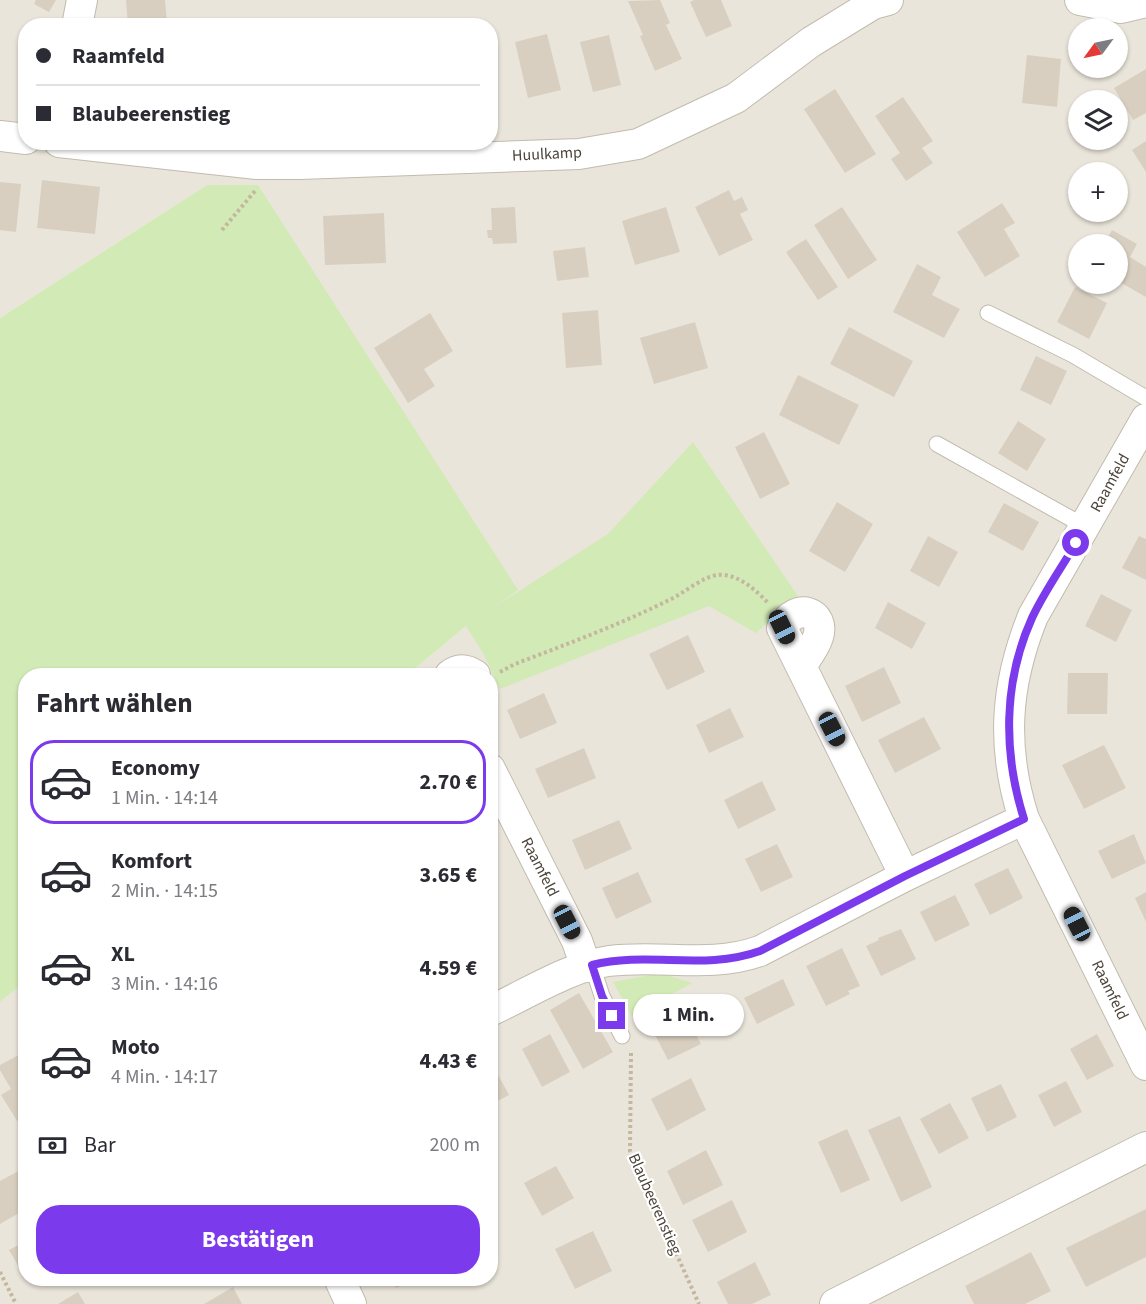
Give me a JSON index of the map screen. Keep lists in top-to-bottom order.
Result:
{
  "streets": {
    "street": ["Huulkamp", "Raamfeld"],
    "path": ["Blaubeerenstieg"]
  },
  "north": "bottom left",
  "page": {
    "map_buttons": ["+", "−"],
    "banner": ["Raamfeld", "Blaubeerenstieg"],
    "heading": "Fahrt wählen",
    "list": [
      {
        "name": "Economy",
        "note": "1 Min. · 14:14",
        "value": "2.70 €"
      },
      {
        "name": "Komfort",
        "note": "2 Min. · 14:15",
        "value": "3.65 €"
      },
      {
        "name": "XL",
        "note": "3 Min. · 14:16",
        "value": "4.59 €"
      },
      {
        "name": "Moto",
        "note": "4 Min. · 14:17",
        "value": "4.43 €"
      }
    ],
    "bubble": "1 Min.",
    "pay": ["Bar", "200 m"],
    "buttons": "Bestätigen"
  }
}
